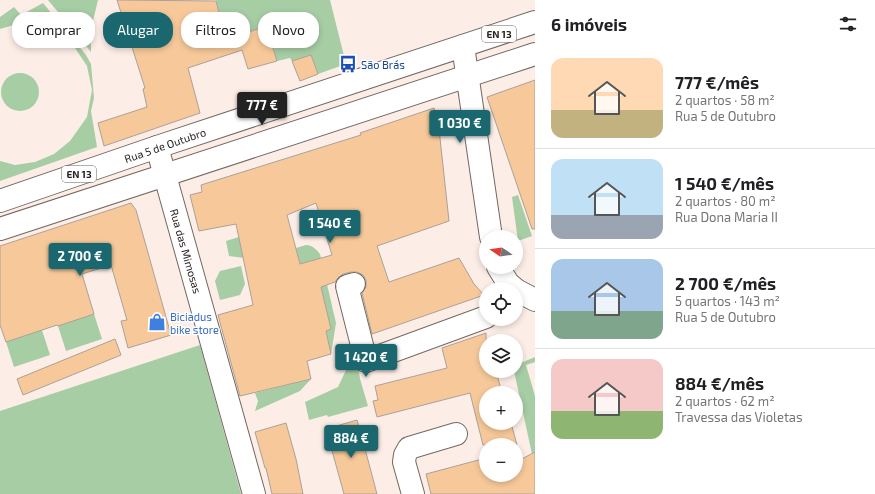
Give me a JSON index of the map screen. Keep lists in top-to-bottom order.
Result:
{
  "streets": {
    "street": ["EN 13", "Rua 5 de Outubro", "Rua das Mimosas"]
  },
  "crossings": [
    ["Rua 5 de Outubro", "Rua das Mimosas"]
  ],
  "places": {
    "bus stop": ["São Brás"],
    "shop": ["Biciadus bike store"]
  },
  "north": "left",
  "page": {
    "heading": "6 imóveis",
    "chip": [
      "Comprar",
      "Alugar",
      "Filtros",
      "Novo"
    ],
    "list": [
      {
        "name": "777 €/mês",
        "note": "2 quartos · 58 m² · Rua 5 de Outubro"
      },
      {
        "name": "1 540 €/mês",
        "note": "2 quartos · 80 m² · Rua Dona Maria II"
      },
      {
        "name": "2 700 €/mês",
        "note": "5 quartos · 143 m² · Rua 5 de Outubro"
      },
      {
        "name": "884 €/mês",
        "note": "2 quartos · 62 m² · Travessa das Violetas"
      }
    ],
    "price": [
      "777 €",
      "1 030 €",
      "1 540 €",
      "2 700 €",
      "1 420 €",
      "884 €"
    ],
    "map_buttons": ["+", "−"]
  }
}
